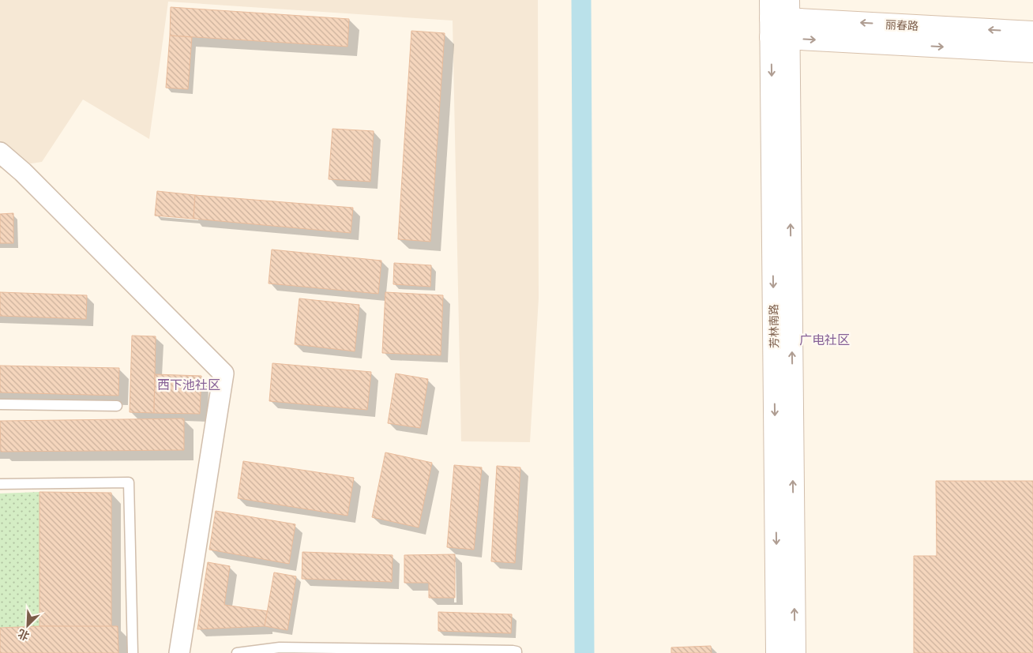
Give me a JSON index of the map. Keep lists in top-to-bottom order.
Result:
{
  "streets": {
    "street": ["丽春路", "芳林南路"]
  },
  "crossings": [
    ["丽春路", "芳林南路"]
  ],
  "districts": ["广电社区", "西下池社区"],
  "north": "bottom left"
}
